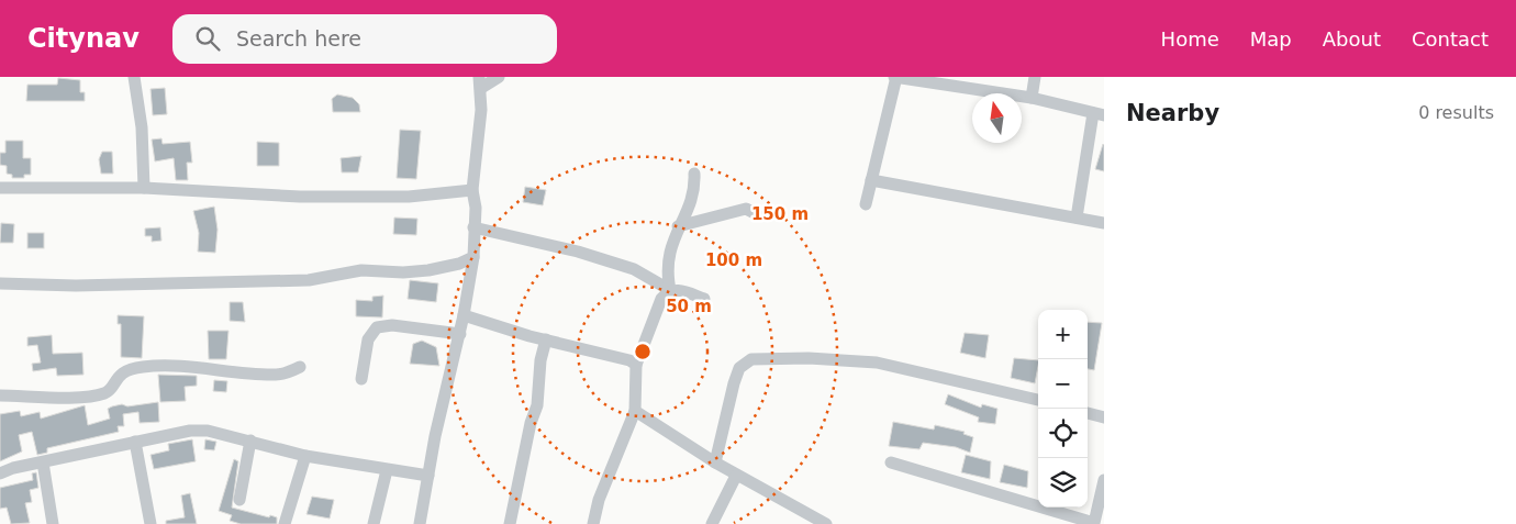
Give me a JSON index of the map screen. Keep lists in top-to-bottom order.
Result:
{
  "north": "top",
  "page": {
    "header": "Citynav",
    "search": "Search here",
    "nav": [
      "Home",
      "Map",
      "About",
      "Contact"
    ],
    "heading": ["Nearby", "0 results"],
    "map_buttons": ["+", "−"]
  },
  "rings": ["150 m", "100 m", "50 m"]
}
